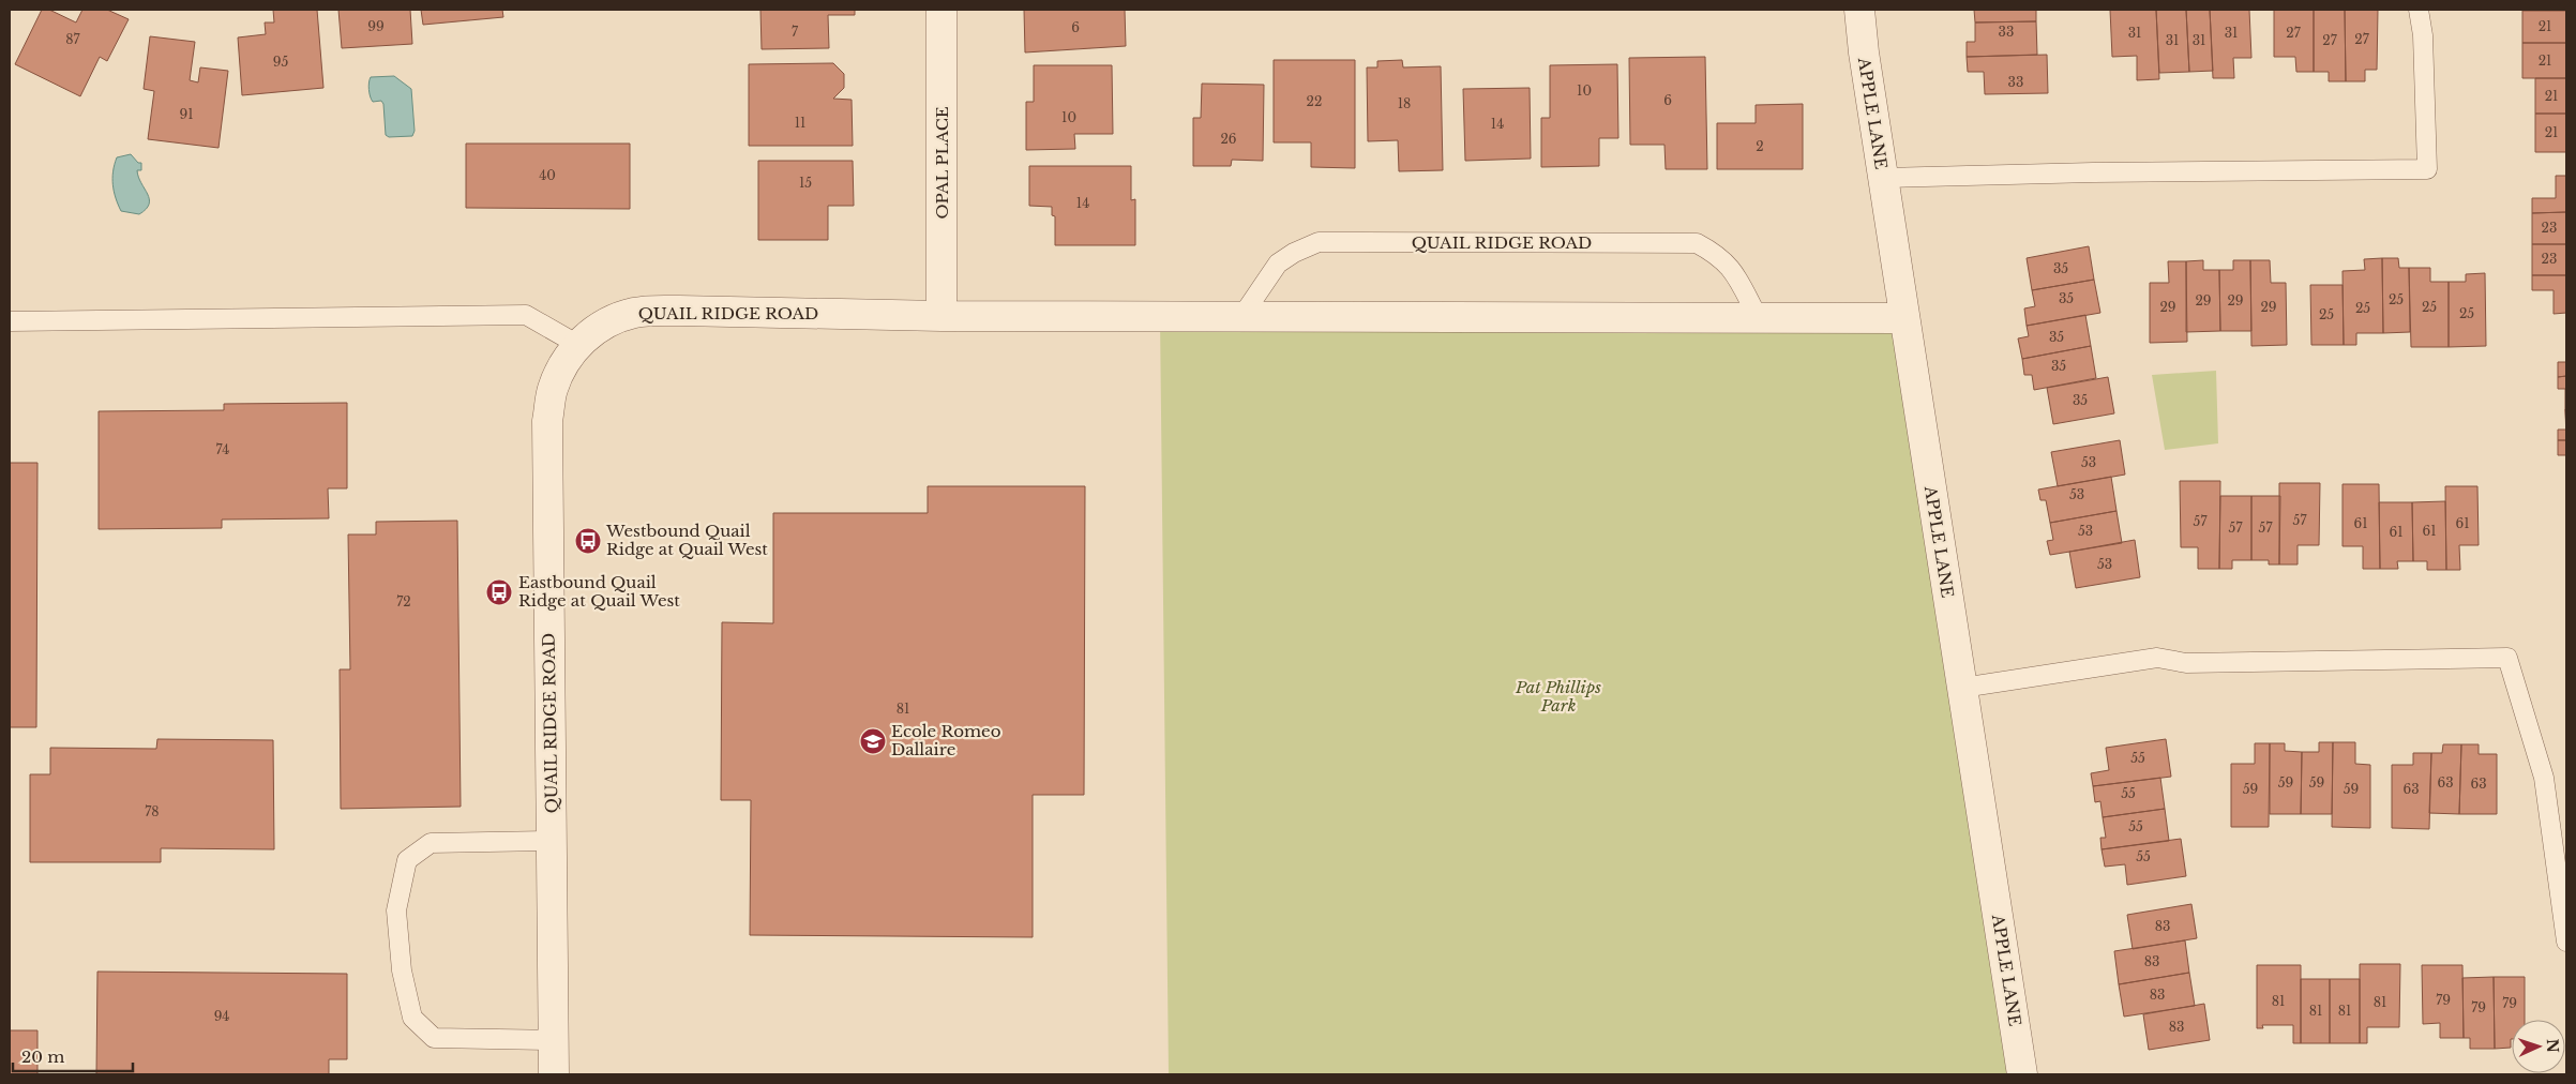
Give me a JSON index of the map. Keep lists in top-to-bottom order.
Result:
{
  "streets": {
    "street": ["APPLE LANE", "OPAL PLACE", "QUAIL RIDGE ROAD"]
  },
  "crossings": [
    ["APPLE LANE", "QUAIL RIDGE ROAD"],
    ["OPAL PLACE", "QUAIL RIDGE ROAD"]
  ],
  "parks": ["Pat Phillips Park"],
  "places": {
    "bus stop": ["Westbound Quail Ridge at Quail West", "Eastbound Quail Ridge at Quail West"],
    "school or university": ["Ecole Romeo Dallaire"]
  },
  "house_numbers": [
    "99",
    "21",
    "6",
    "7",
    "33",
    "31",
    "31",
    "27",
    "87",
    "27",
    "31",
    "31",
    "27",
    "21",
    "95",
    "33",
    "10",
    "21",
    "6",
    "22",
    "18",
    "91",
    "10",
    "11",
    "14",
    "21",
    "26",
    "2",
    "40",
    "15",
    "14",
    "23",
    "23",
    "35",
    "35",
    "25",
    "29",
    "29",
    "29",
    "29",
    "25",
    "25",
    "25",
    "25",
    "35",
    "35",
    "35",
    "74",
    "53",
    "53",
    "57",
    "57",
    "61",
    "61",
    "57",
    "57",
    "53",
    "61",
    "61",
    "53",
    "72",
    "81",
    "55",
    "59",
    "59",
    "63",
    "63",
    "59",
    "59",
    "63",
    "55",
    "78",
    "55",
    "55",
    "83",
    "83",
    "83",
    "79",
    "81",
    "81",
    "79",
    "79",
    "81",
    "81",
    "94",
    "83"
  ],
  "scale_bar": "20 m",
  "north": "right"
}
